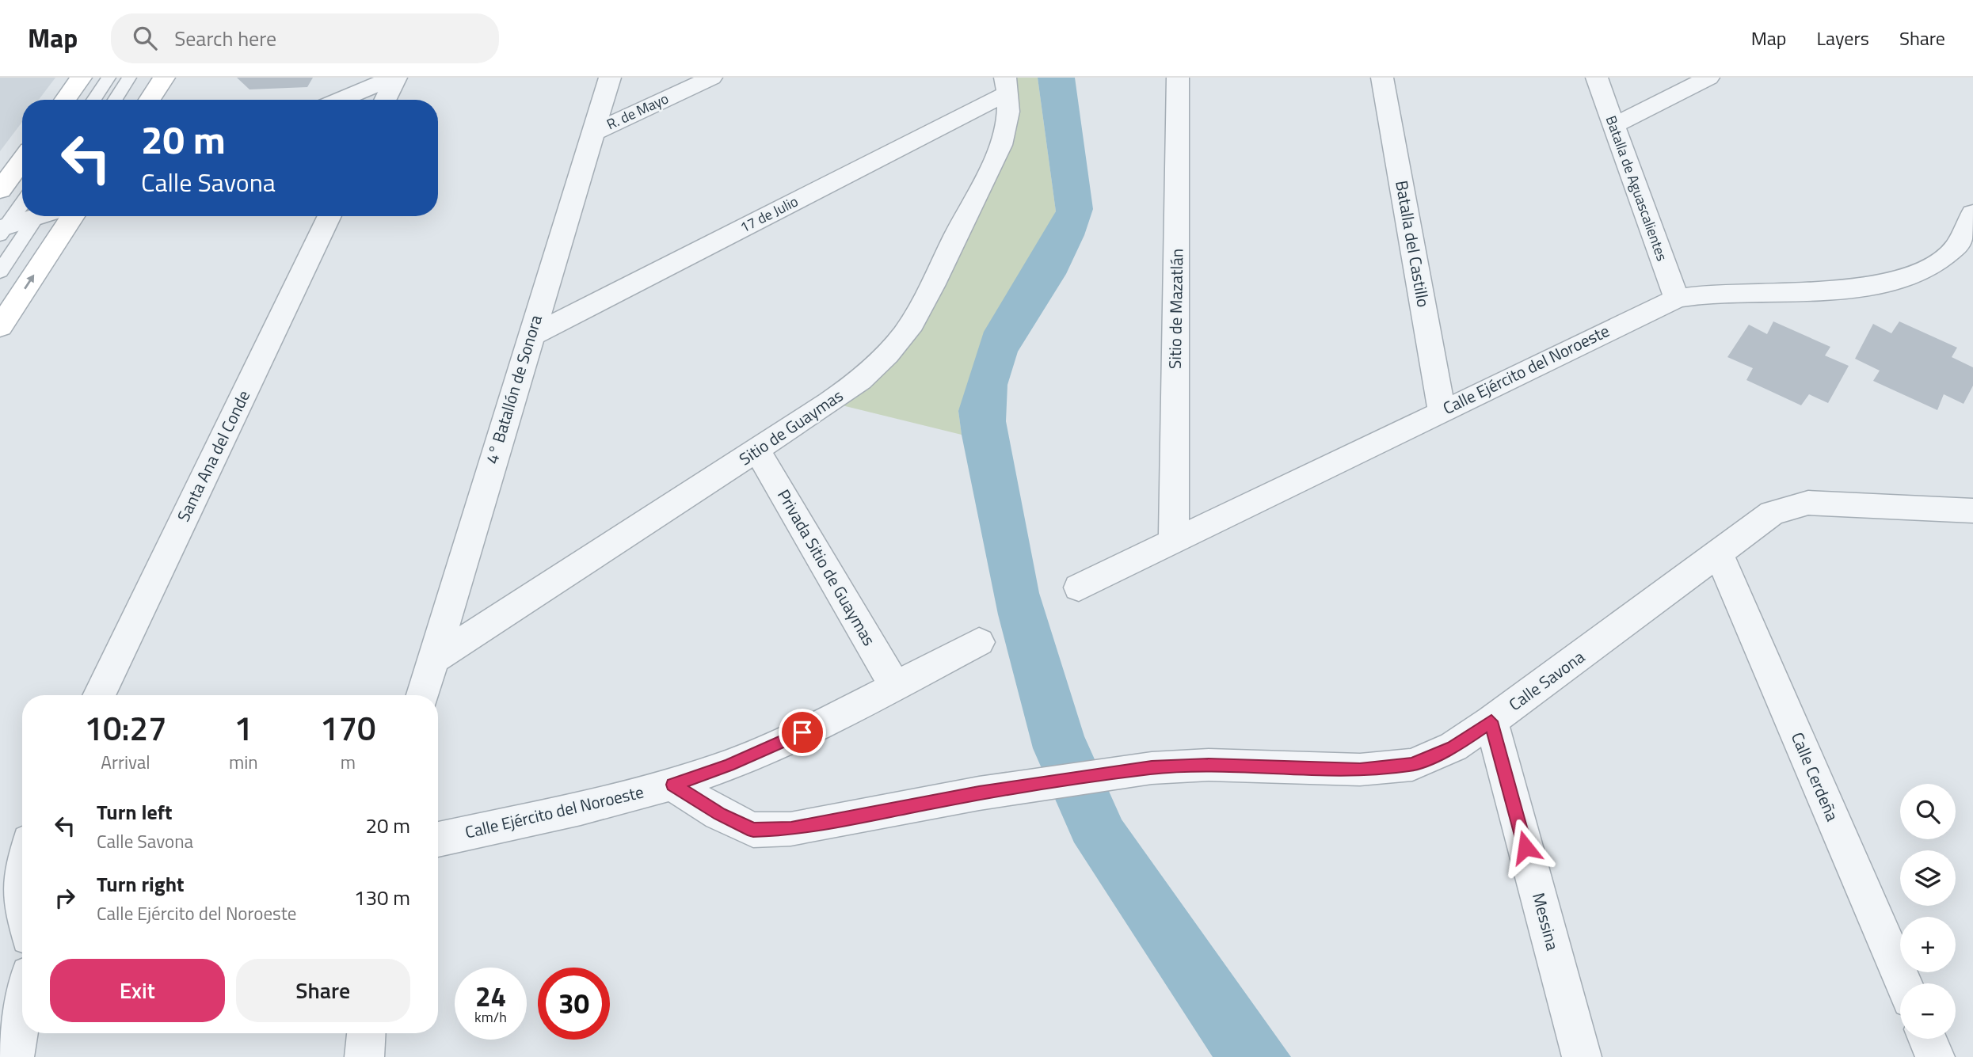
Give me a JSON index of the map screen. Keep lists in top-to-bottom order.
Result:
{
  "streets": {
    "street": [
      "R. de Mayo",
      "Batalla de Aguascalientes",
      "17 de Julio",
      "Batalla del Castillo",
      "Sitio de Mazatlán",
      "Calle Ejército del Noroeste",
      "4° Batallón de Sonora",
      "Sitio de Guaymas",
      "Santa Ana del Conde",
      "Privada Sitio de Guaymas",
      "Calle Savona",
      "Calle Cerdeña",
      "Messina"
    ]
  },
  "crossings": [
    ["R. de Mayo", "4° Batallón de Sonora"],
    ["Batalla de Aguascalientes", "Calle Ejército del Noroeste"],
    ["17 de Julio", "4° Batallón de Sonora"],
    ["17 de Julio", "Sitio de Guaymas"],
    ["Batalla del Castillo", "Calle Ejército del Noroeste"],
    ["Sitio de Mazatlán", "Calle Ejército del Noroeste"],
    ["Calle Ejército del Noroeste", "Privada Sitio de Guaymas"],
    ["Calle Ejército del Noroeste", "Calle Savona"],
    ["4° Batallón de Sonora", "Sitio de Guaymas"],
    ["Sitio de Guaymas", "Privada Sitio de Guaymas"],
    ["Calle Savona", "Calle Cerdeña"],
    ["Calle Savona", "Messina"]
  ],
  "page": {
    "header": "Map",
    "search": "Search here",
    "nav": ["Map", "Layers", "Share"],
    "turn": ["20 m", "Calle Savona"],
    "eta": [
      "10:27",
      "Arrival",
      "1",
      "min",
      "170",
      "m"
    ],
    "map_buttons": ["+", "−"],
    "list": [
      {
        "name": "Turn left",
        "note": "Calle Savona",
        "value": "20 m"
      },
      {
        "name": "Turn right",
        "note": "Calle Ejército del Noroeste",
        "value": "130 m"
      }
    ],
    "buttons": ["Exit", "Share"],
    "speed": "24 km/h",
    "limit": "30"
  }
}
